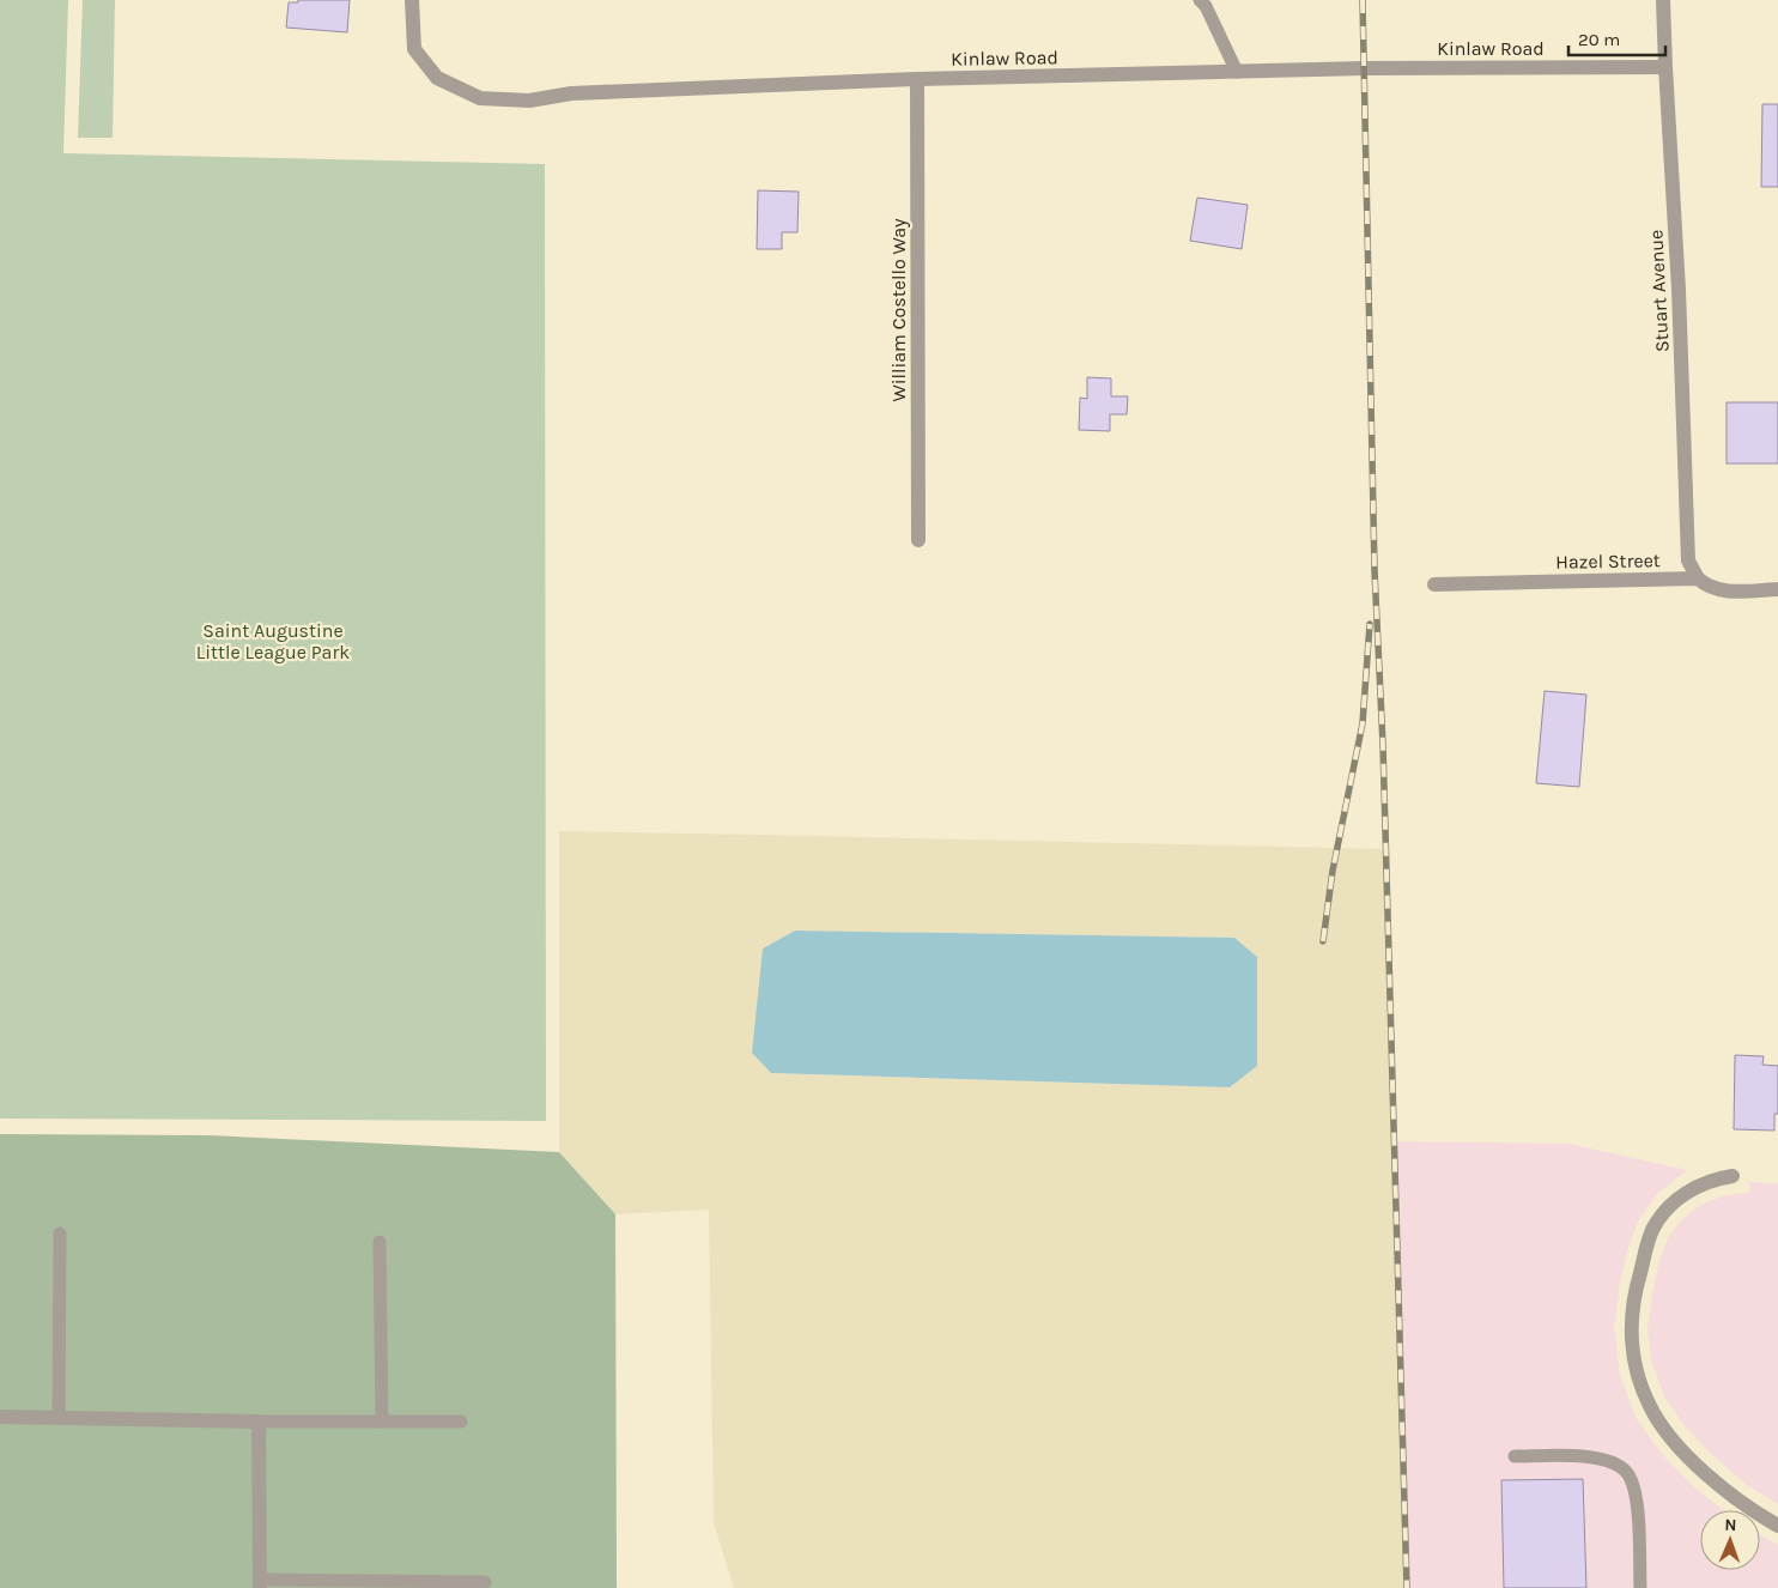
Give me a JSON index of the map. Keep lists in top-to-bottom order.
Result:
{
  "streets": {
    "street": [
      "Kinlaw Road",
      "Stuart Avenue",
      "William Costello Way",
      "Hazel Street"
    ]
  },
  "crossings": [
    ["Kinlaw Road", "Stuart Avenue"],
    ["Kinlaw Road", "William Costello Way"],
    ["Stuart Avenue", "Hazel Street"]
  ],
  "parks": ["Saint Augustine Little League Park"],
  "scale_bar": "20 m",
  "north": "top"
}
